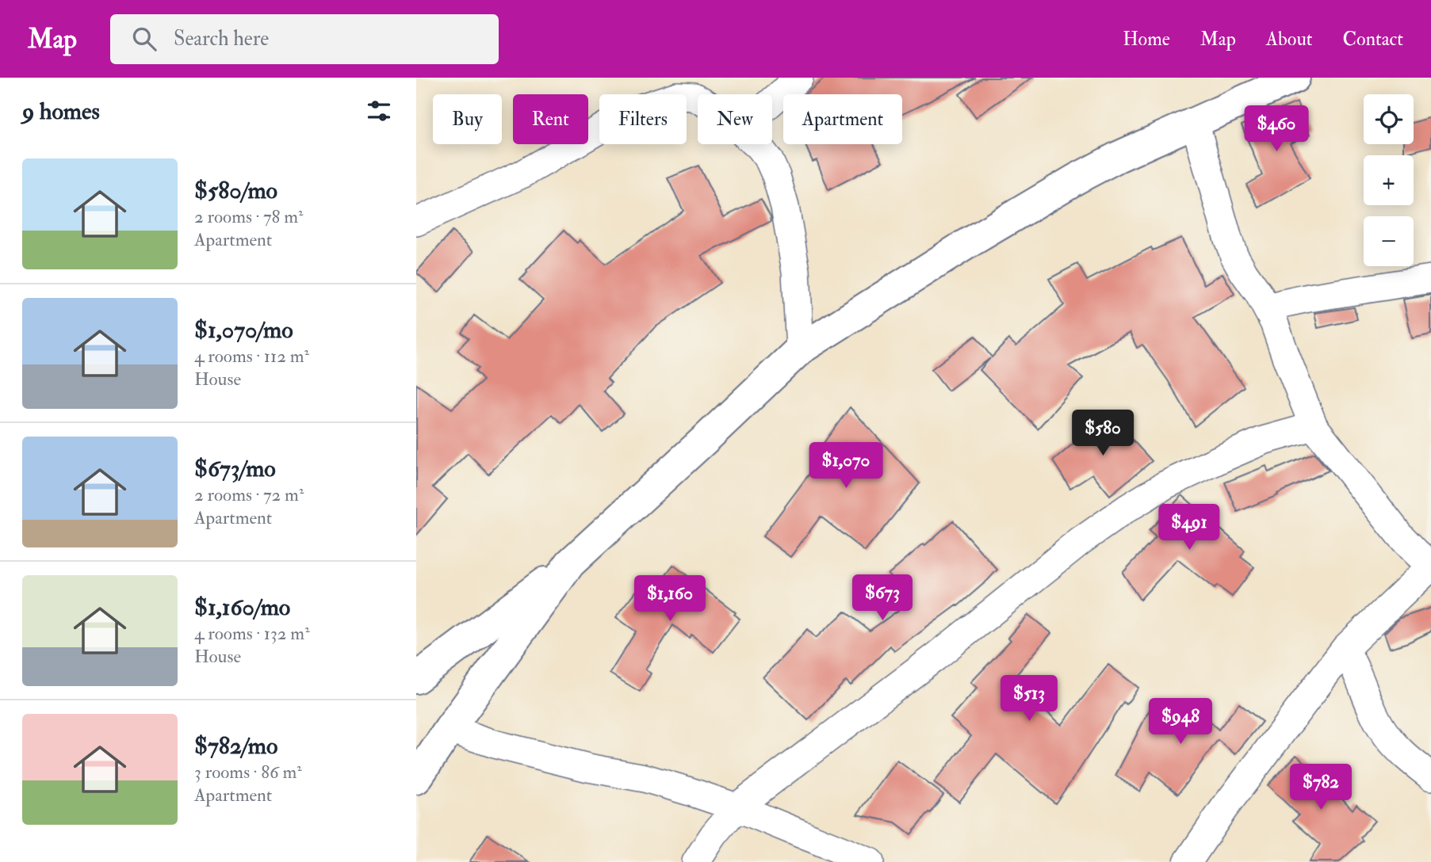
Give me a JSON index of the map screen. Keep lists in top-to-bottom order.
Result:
{
  "page": {
    "header": "Map",
    "search": "Search here",
    "nav": [
      "Home",
      "Map",
      "About",
      "Contact"
    ],
    "heading": "9 homes",
    "map_buttons": ["+", "−"],
    "chip": [
      "Buy",
      "Rent",
      "Filters",
      "New",
      "Apartment"
    ],
    "price": [
      "$460",
      "$580",
      "$1,070",
      "$491",
      "$673",
      "$1,160",
      "$513",
      "$948",
      "$782"
    ],
    "list": [
      {
        "name": "$580/mo",
        "note": "2 rooms · 78 m² · Apartment"
      },
      {
        "name": "$1,070/mo",
        "note": "4 rooms · 112 m² · House"
      },
      {
        "name": "$673/mo",
        "note": "2 rooms · 72 m² · Apartment"
      },
      {
        "name": "$1,160/mo",
        "note": "4 rooms · 132 m² · House"
      },
      {
        "name": "$782/mo",
        "note": "3 rooms · 86 m² · Apartment"
      }
    ]
  }
}
